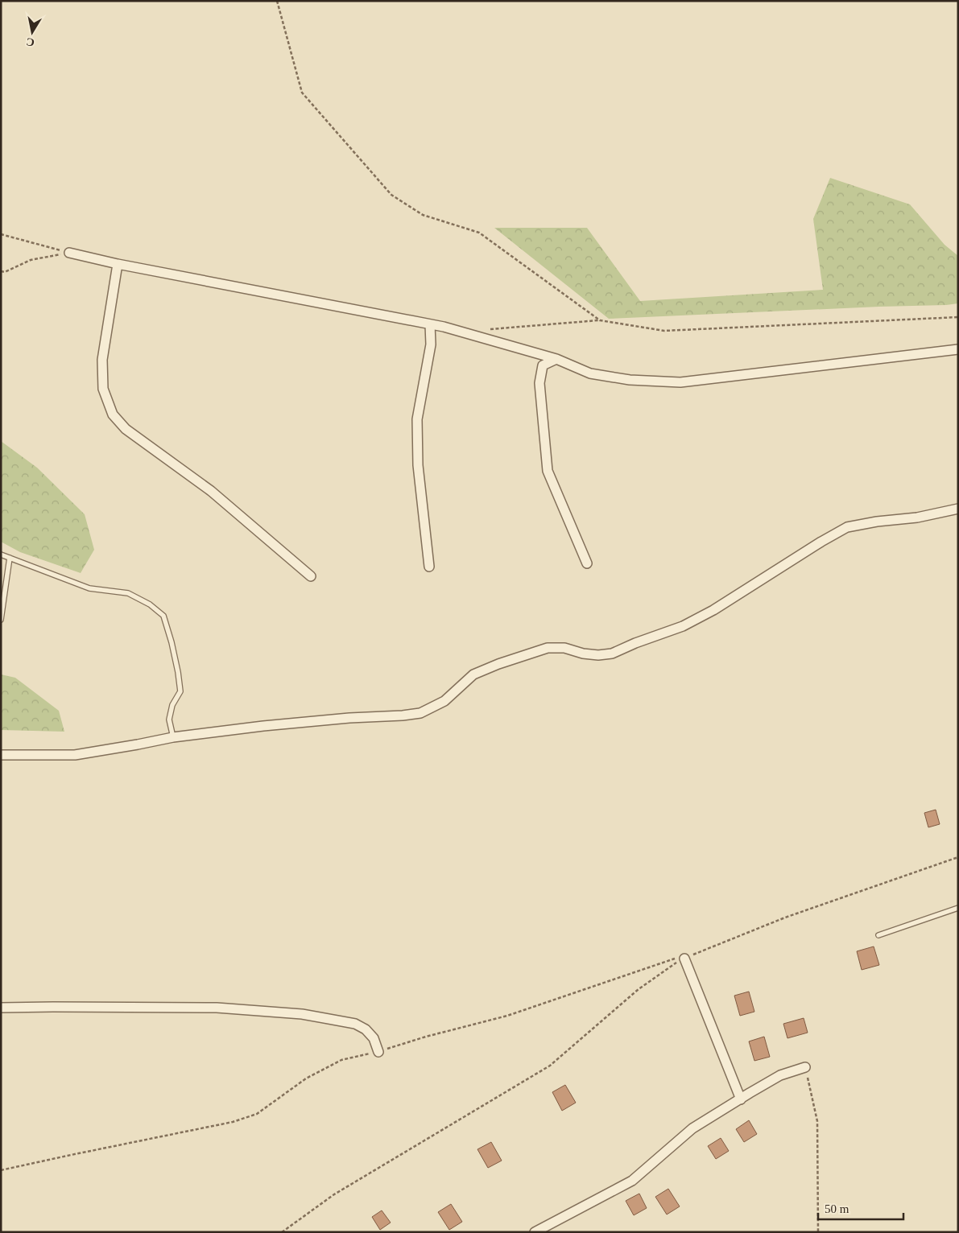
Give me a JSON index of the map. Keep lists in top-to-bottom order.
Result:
{
  "scale_bar": "50 m",
  "north": "bottom"
}
